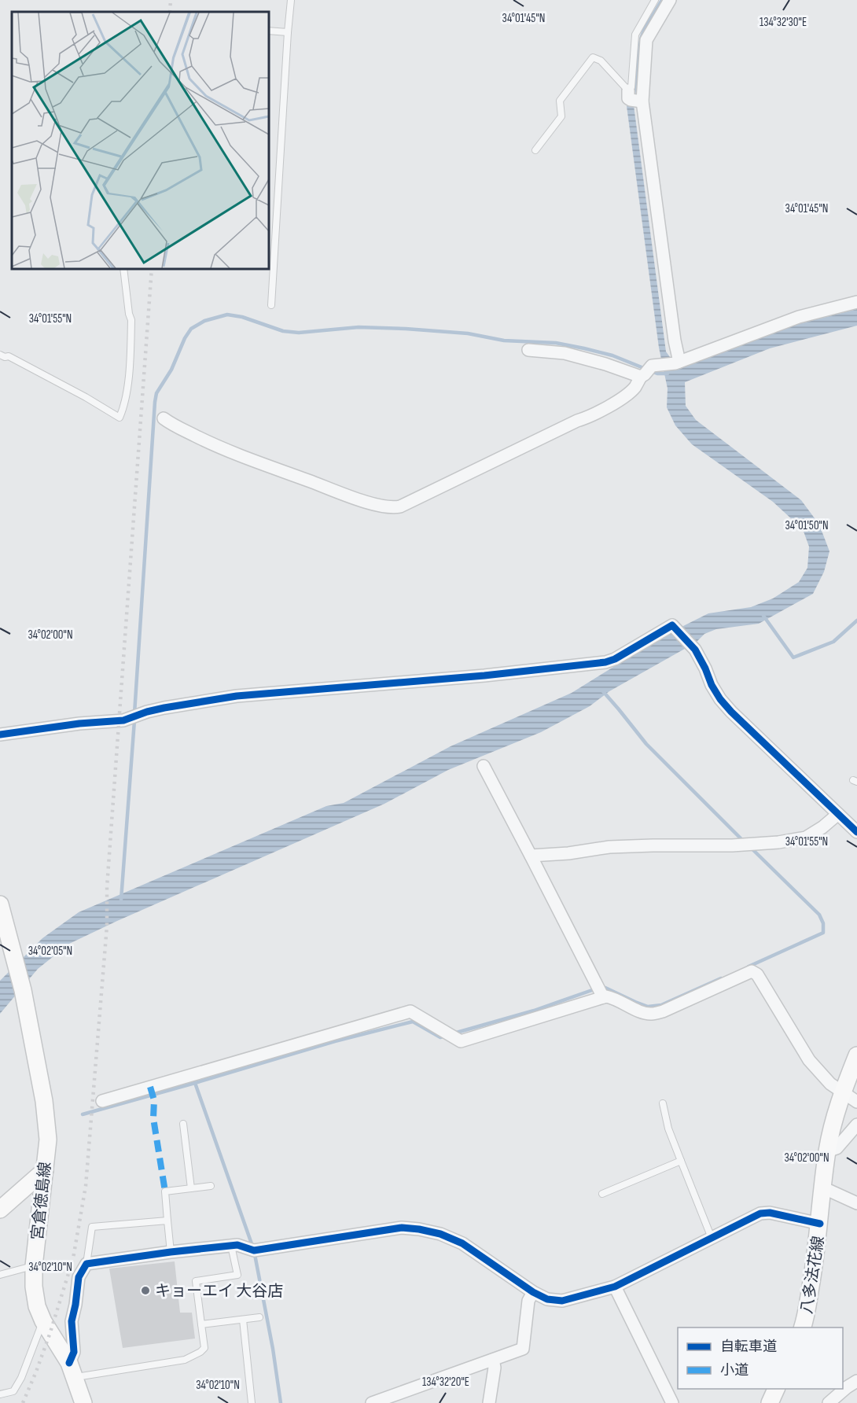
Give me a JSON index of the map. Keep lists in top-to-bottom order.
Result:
{
  "streets": {
    "main road": ["宮倉徳島線", "八多法花線"]
  },
  "places": ["キョーエイ 大谷店"],
  "legend": ["自転車道", "小道"],
  "coordinates": [
    "34°01'45\"N",
    "134°32'30\"E",
    "34°01'55\"N",
    "34°01'50\"N",
    "34°02'00\"N",
    "34°02'05\"N",
    "34°02'10\"N",
    "134°32'20\"E"
  ]
}
